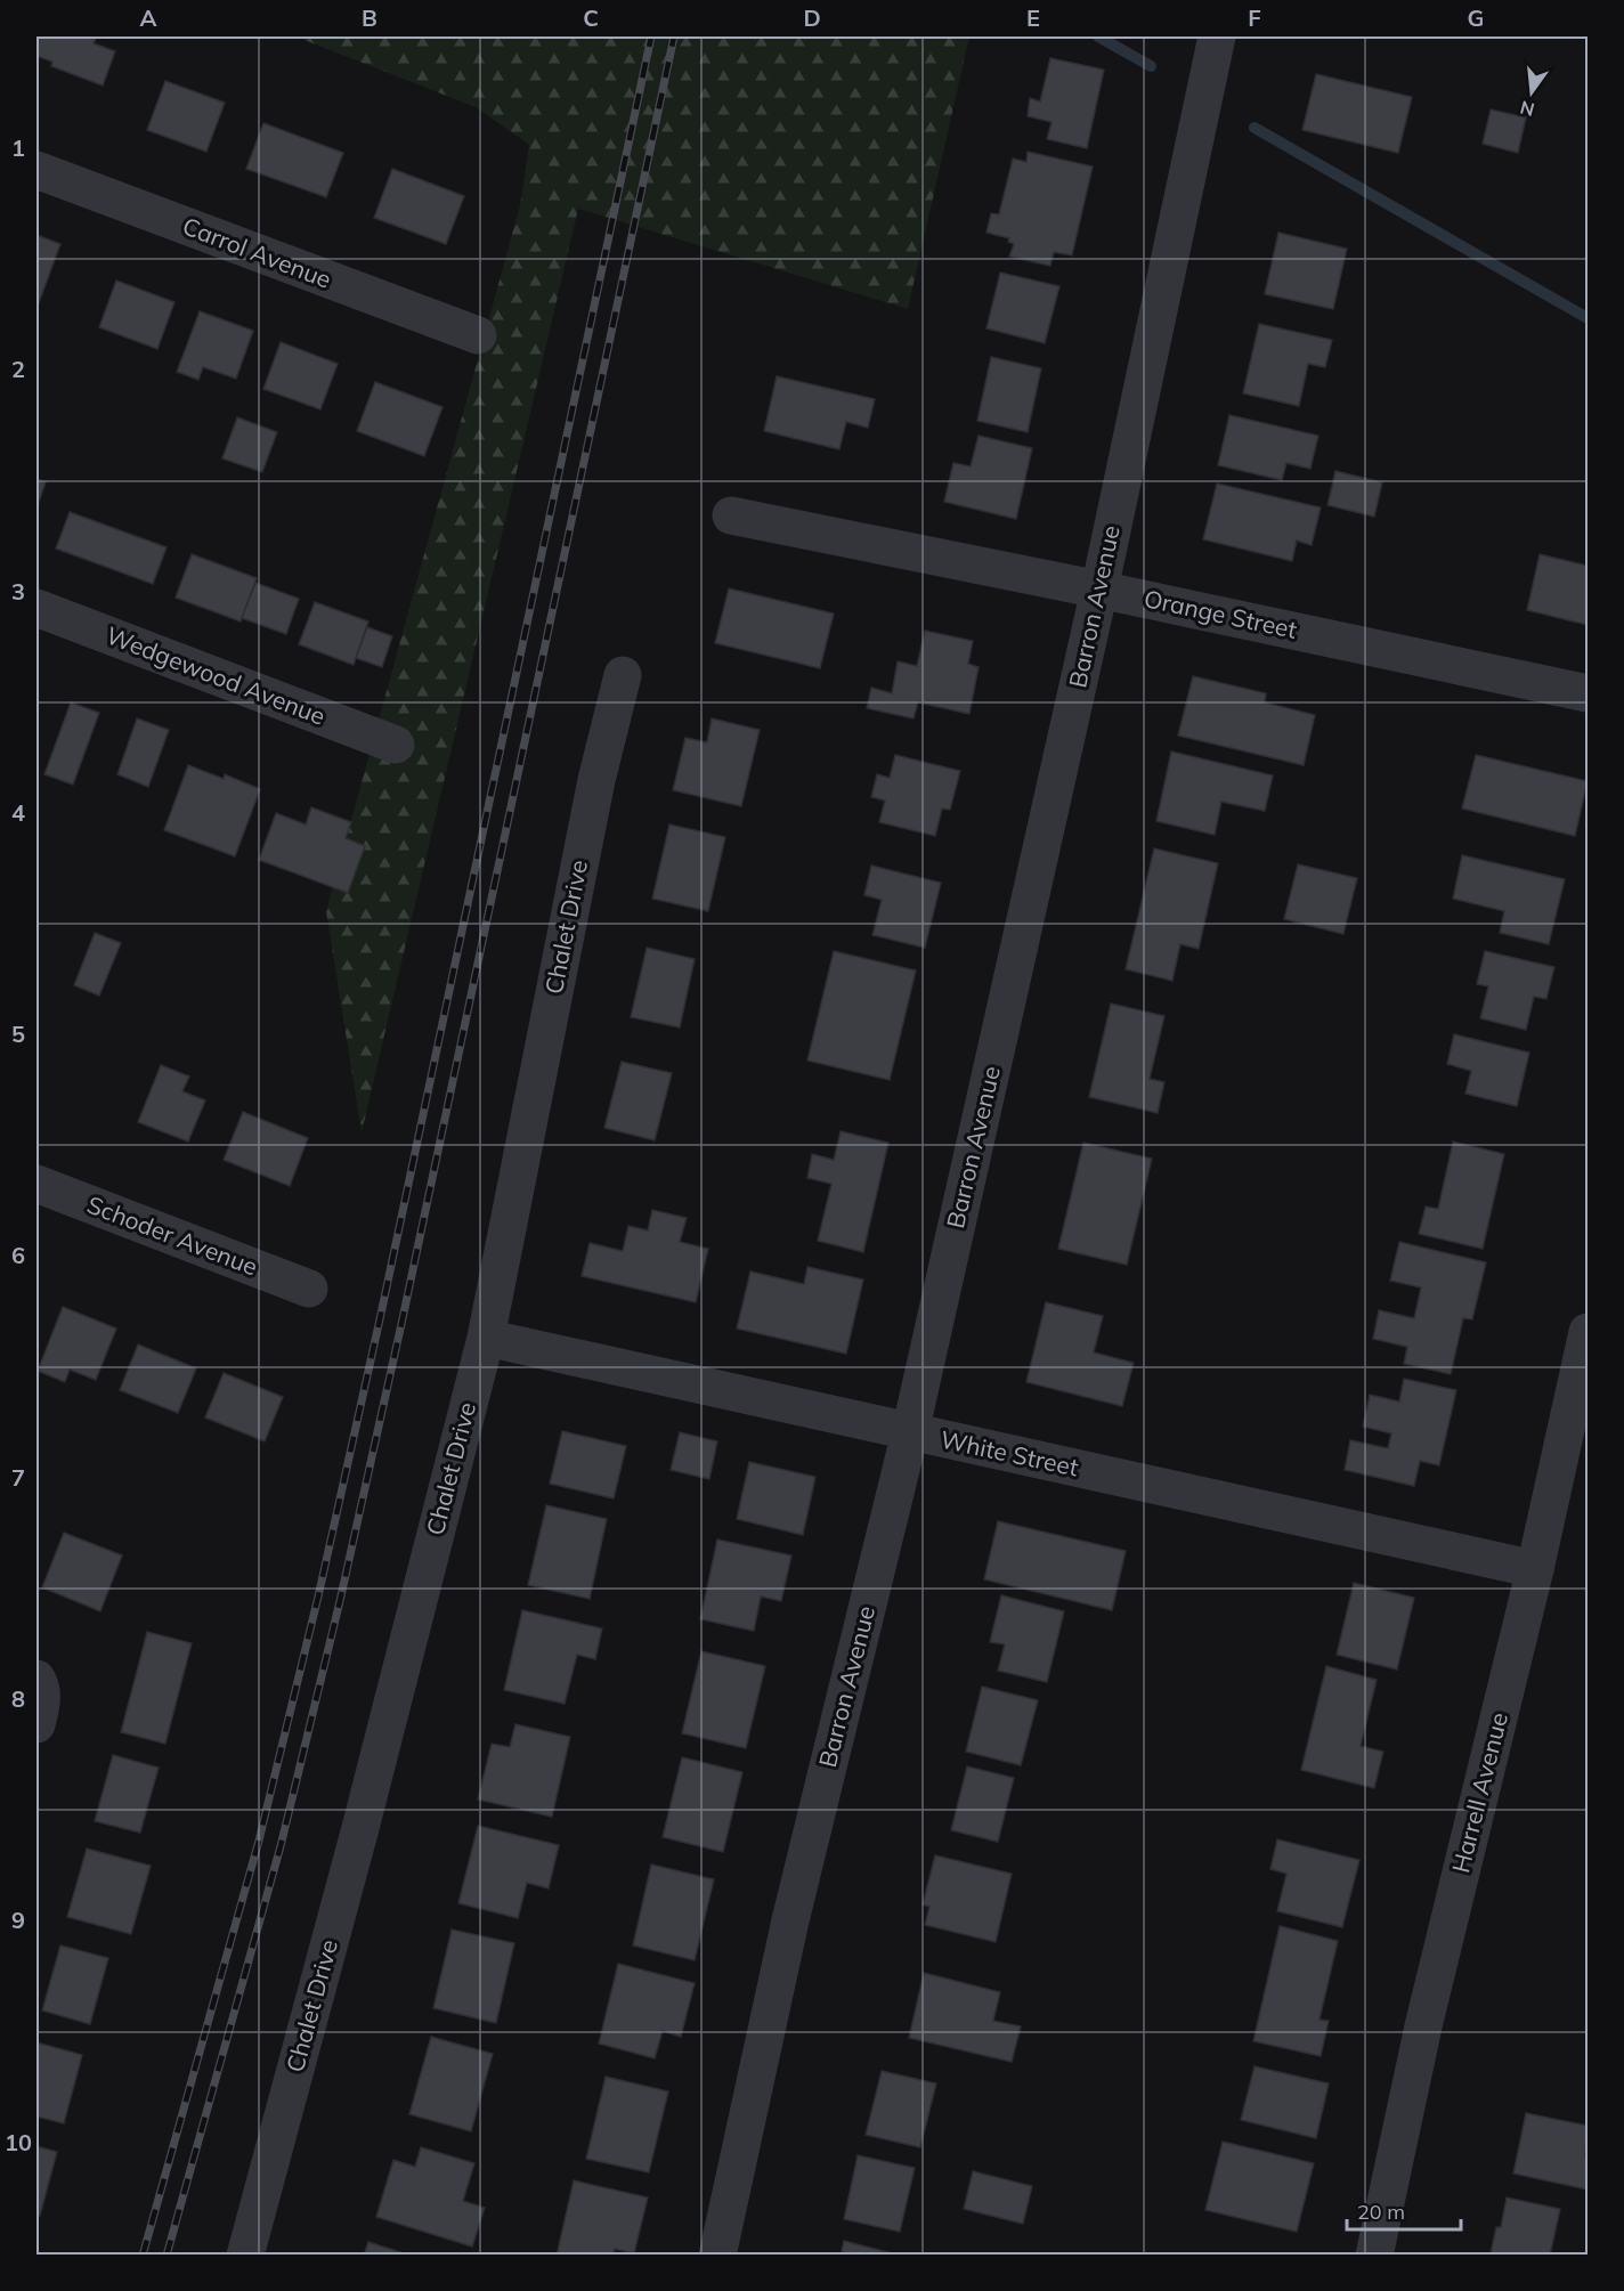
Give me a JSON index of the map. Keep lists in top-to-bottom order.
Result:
{
  "streets": {
    "street": [
      "Carrol Avenue",
      "Barron Avenue",
      "Orange Street",
      "Wedgewood Avenue",
      "Chalet Drive",
      "Schoder Avenue",
      "White Street",
      "Harrell Avenue"
    ]
  },
  "crossings": [
    ["Barron Avenue", "Orange Street"],
    ["Barron Avenue", "White Street"],
    ["Chalet Drive", "White Street"],
    ["White Street", "Harrell Avenue"]
  ],
  "scale_bar": "20 m",
  "north": "bottom",
  "grid": {
    "columns": [
      "A",
      "B",
      "C",
      "D",
      "E",
      "F",
      "G"
    ],
    "rows": [
      "1",
      "2",
      "3",
      "4",
      "5",
      "6",
      "7",
      "8",
      "9",
      "10"
    ]
  }
}
